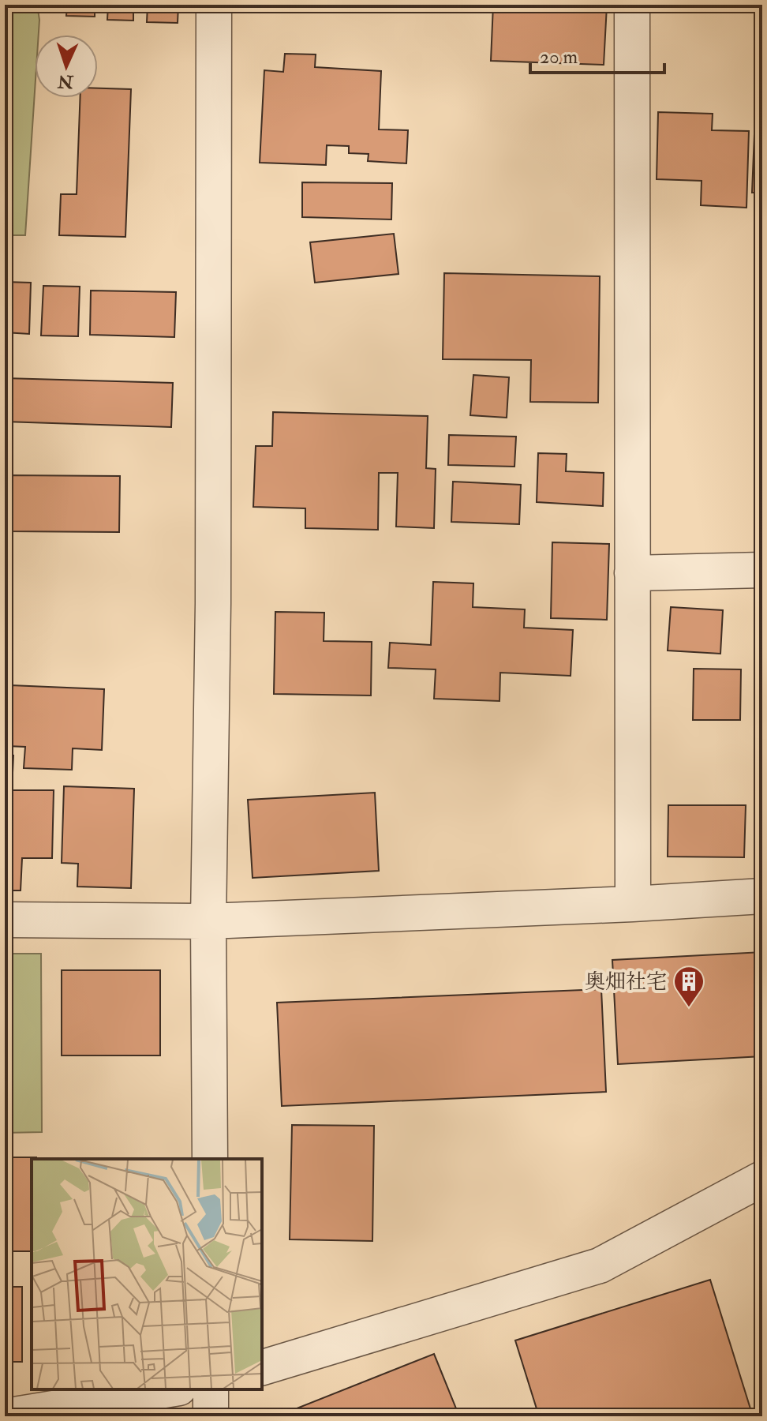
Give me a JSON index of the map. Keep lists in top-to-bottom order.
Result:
{
  "places": {
    "building": ["奥畑社宅"]
  },
  "scale_bar": "20 m",
  "north": "bottom"
}
